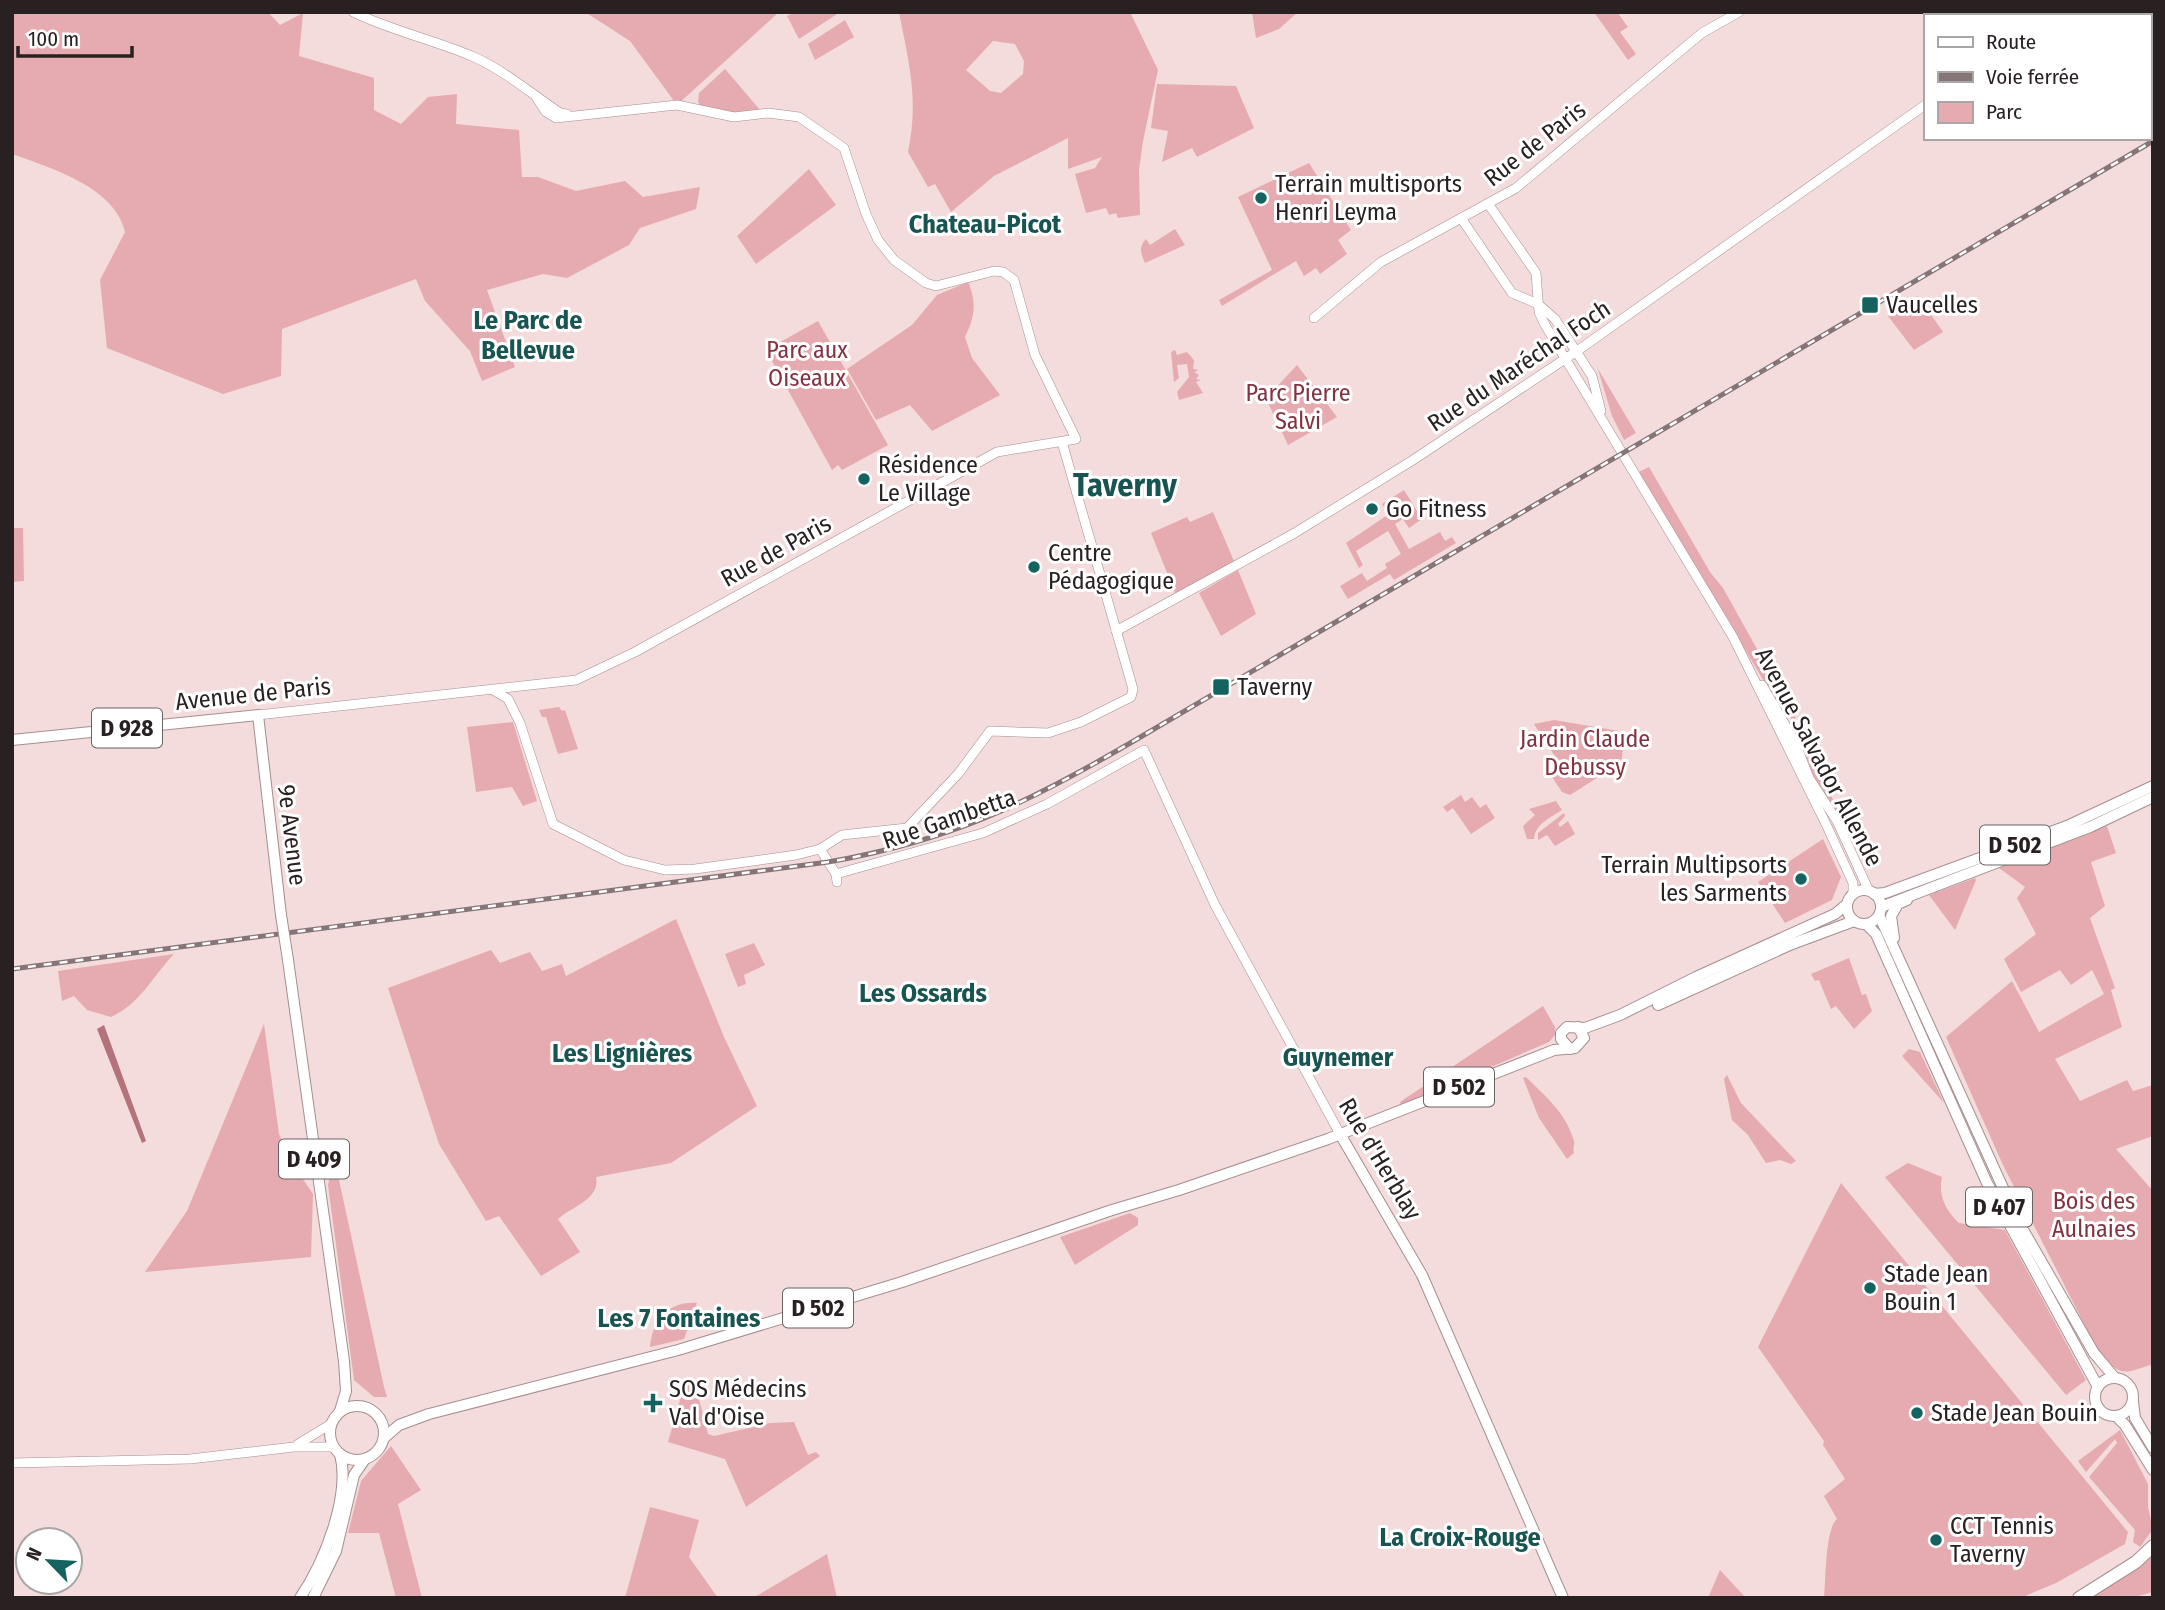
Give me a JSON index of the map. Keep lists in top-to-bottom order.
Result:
{
  "streets": {
    "main road": [
      "Avenue de Paris",
      "D 928",
      "9e Avenue",
      "D 502",
      "D 409",
      "Rue d'Herblay",
      "D 407"
    ],
    "street": [
      "Rue de Paris",
      "Rue du Maréchal Foch",
      "Avenue Salvador Allende",
      "Rue Gambetta"
    ]
  },
  "crossings": [
    ["Rue de Paris", "Avenue de Paris"],
    ["Rue de Paris", "D 407"],
    ["Rue du Maréchal Foch", "Avenue Salvador Allende"],
    ["Avenue de Paris", "9e Avenue"],
    ["Avenue Salvador Allende", "D 502"],
    ["Avenue Salvador Allende", "D 407"],
    ["Rue Gambetta", "Rue d'Herblay"],
    ["9e Avenue", "D 409"],
    ["D 502", "D 409"],
    ["D 502", "Rue d'Herblay"],
    ["D 502", "D 407"]
  ],
  "districts": [
    "Chateau-Picot",
    "Le Parc de Bellevue",
    "Taverny",
    "Les Ossards",
    "Les Lignières",
    "Guynemer",
    "Les 7 Fontaines",
    "La Croix-Rouge"
  ],
  "parks": [
    "Parc aux Oiseaux",
    "Parc Pierre Salvi",
    "Jardin Claude Debussy",
    "Bois des Aulnaies"
  ],
  "places": {
    "other": [
      "Terrain multisports Henri Leyma",
      "Résidence Le Village",
      "Go Fitness",
      "Centre Pédagogique",
      "Terrain Multipsorts les Sarments",
      "Stade Jean Bouin 1",
      "Stade Jean Bouin",
      "CCT Tennis Taverny"
    ],
    "transit": ["Vaucelles", "Taverny"],
    "health": ["SOS Médecins Val d'Oise"]
  },
  "legend": ["Route", "Voie ferrée", "Parc"],
  "scale_bar": "100 m",
  "north": "top left"
}
